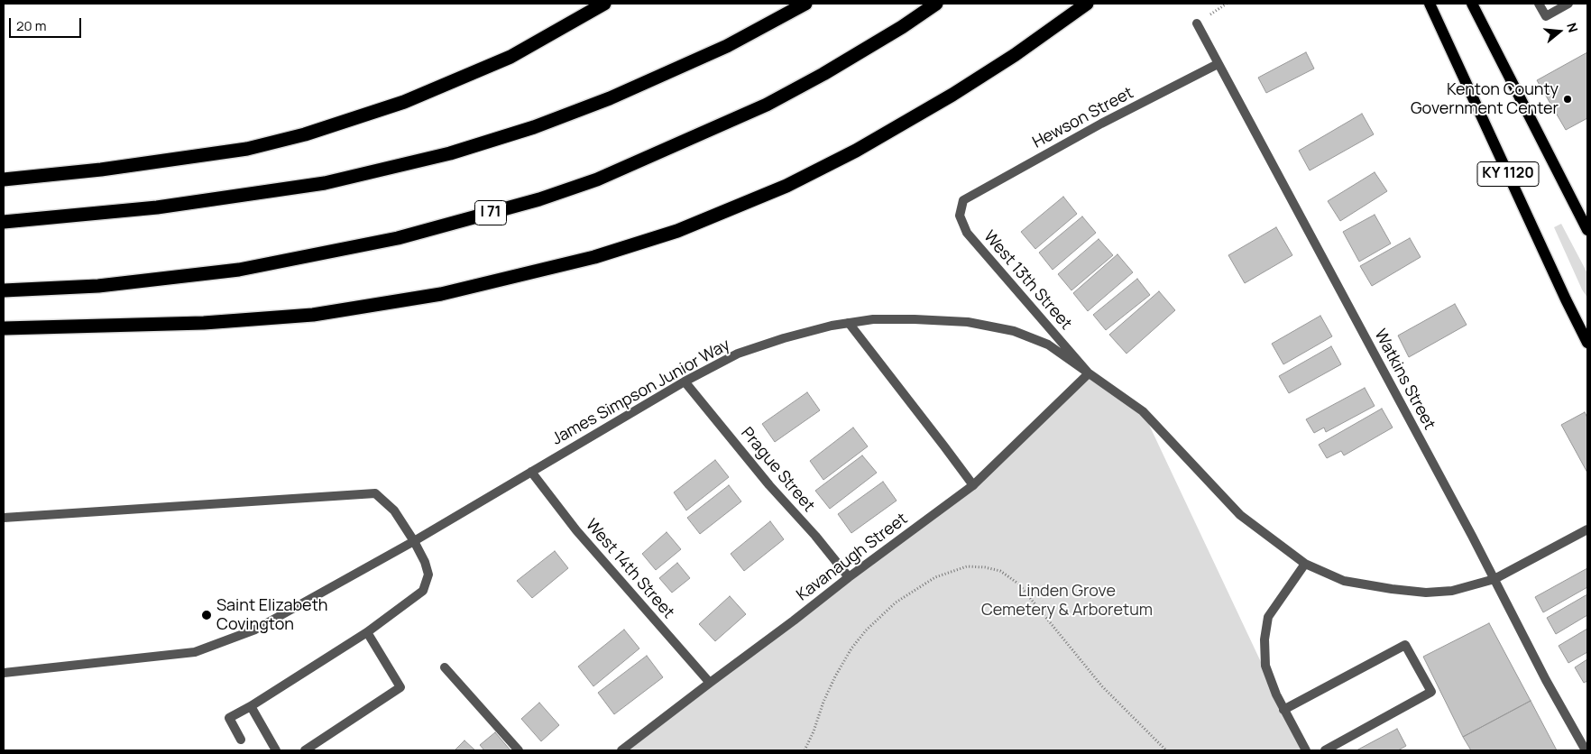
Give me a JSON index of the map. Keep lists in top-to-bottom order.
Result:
{
  "streets": {
    "highway": ["I 71"],
    "main road": ["KY 1120"],
    "street": [
      "Hewson Street",
      "West 13th Street",
      "Watkins Street",
      "James Simpson Junior Way",
      "Prague Street",
      "Kavanaugh Street",
      "West 14th Street"
    ]
  },
  "crossings": [
    ["Hewson Street", "West 13th Street"],
    ["Hewson Street", "Watkins Street"],
    ["West 13th Street", "James Simpson Junior Way"],
    ["West 13th Street", "Kavanaugh Street"],
    ["Watkins Street", "James Simpson Junior Way"],
    ["James Simpson Junior Way", "Prague Street"],
    ["James Simpson Junior Way", "Kavanaugh Street"],
    ["James Simpson Junior Way", "West 14th Street"],
    ["Prague Street", "Kavanaugh Street"],
    ["Kavanaugh Street", "West 14th Street"]
  ],
  "parks": ["Linden Grove Cemetery & Arboretum"],
  "places": ["Kenton County Government Center", "Saint Elizabeth Covington"],
  "scale_bar": "20 m",
  "north": "right"
}
